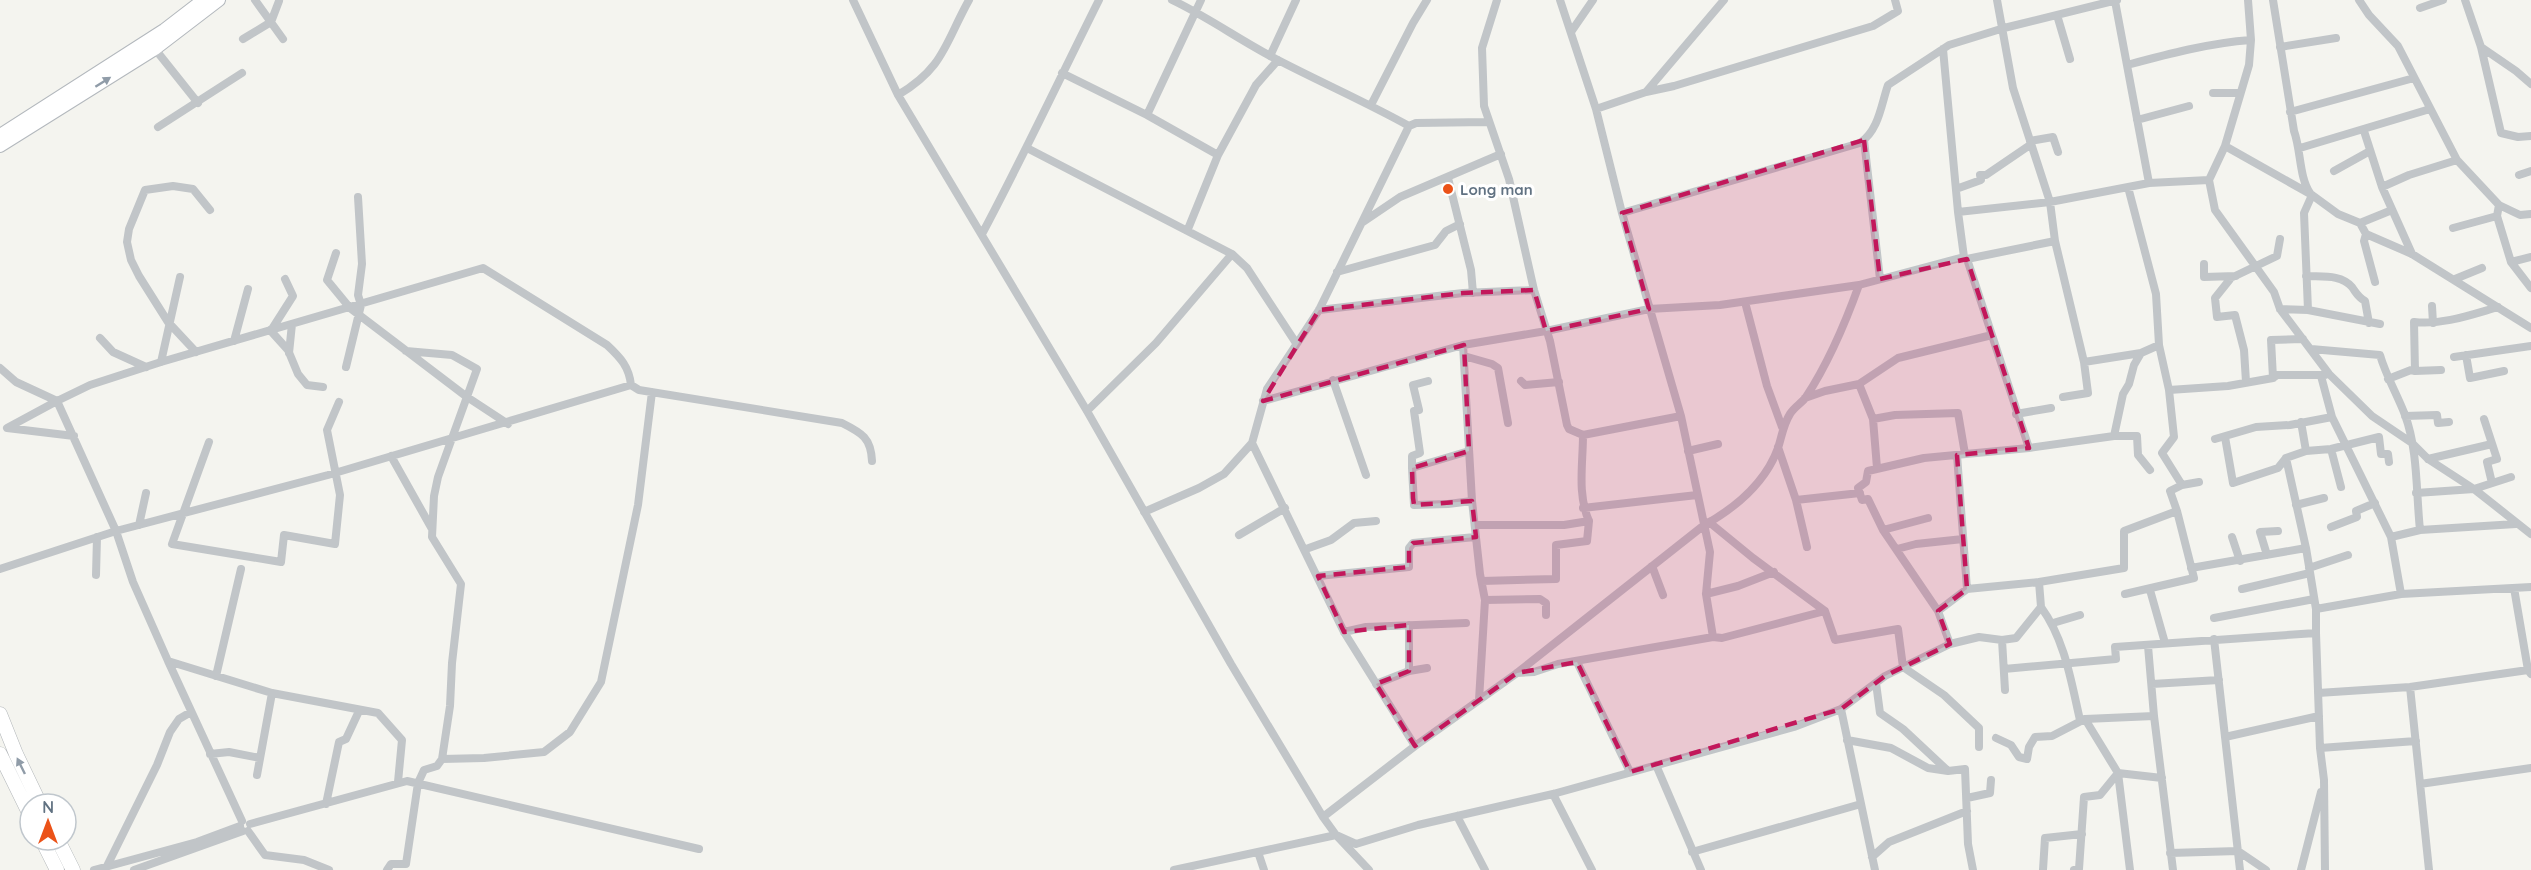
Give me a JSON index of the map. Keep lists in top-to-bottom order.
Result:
{
  "places": ["Long man"],
  "north": "top"
}
